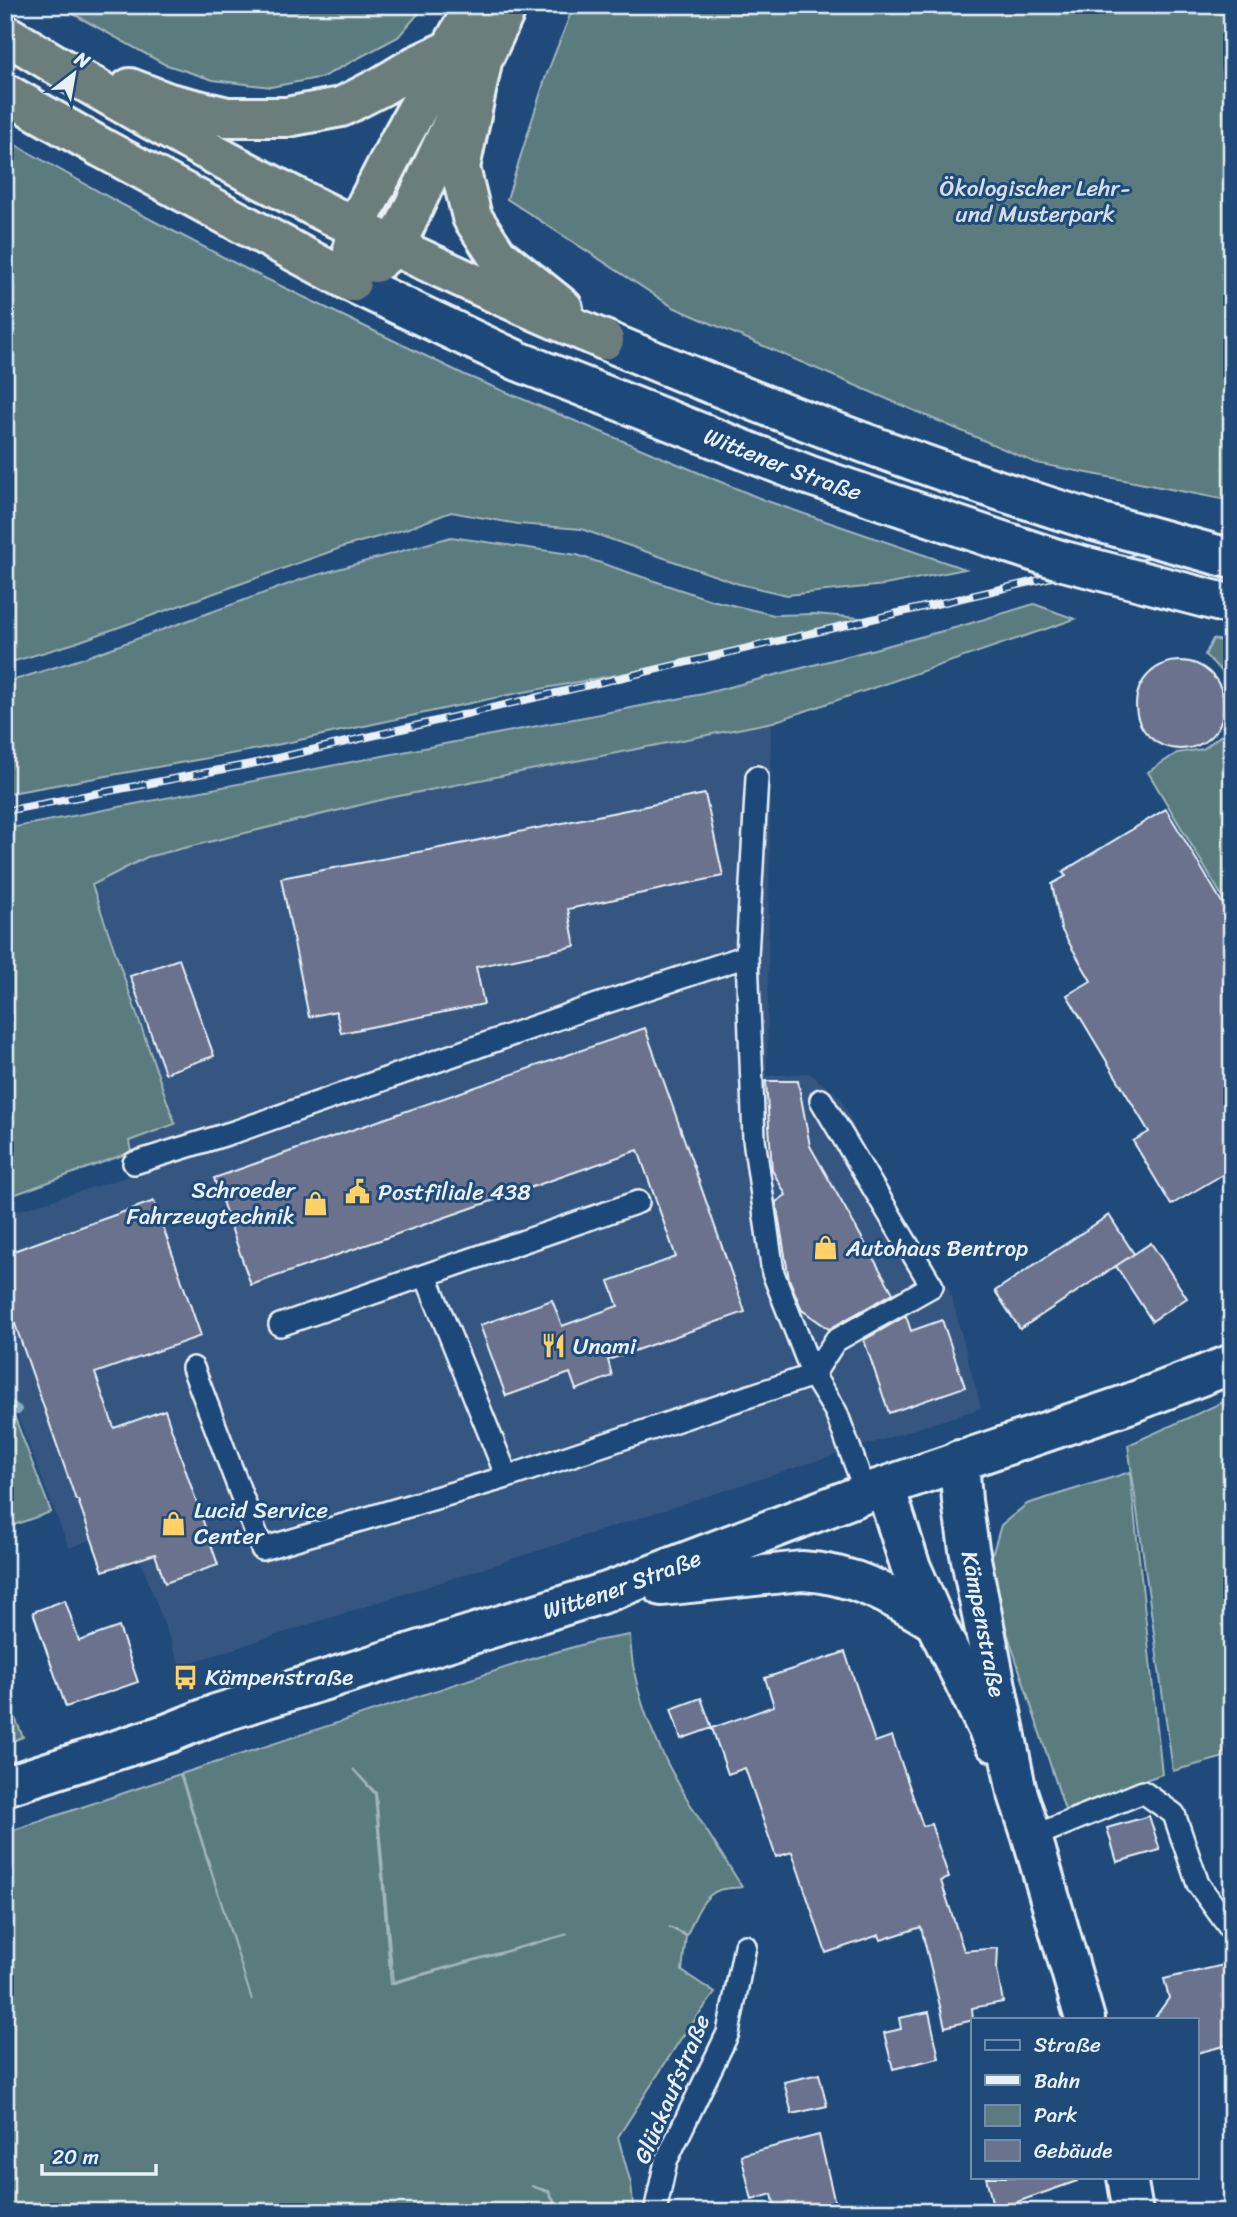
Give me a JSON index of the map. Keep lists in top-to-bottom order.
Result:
{
  "streets": {
    "main road": ["Wittener Straße", "Kämpenstraße"],
    "lane": ["Glückaufstraße"]
  },
  "crossings": [
    ["Wittener Straße", "Kämpenstraße"]
  ],
  "parks": ["Ökologischer Lehr- und Musterpark"],
  "places": {
    "public building": ["Postfiliale 438"],
    "shop": ["Schroeder Fahrzeugtechnik", "Autohaus Bentrop", "Lucid Service Center"],
    "restaurant": ["Unami"],
    "bus stop": ["Kämpenstraße"]
  },
  "legend": [
    "Straße",
    "Bahn",
    "Park",
    "Gebäude"
  ],
  "scale_bar": "20 m",
  "north": "top right"
}
